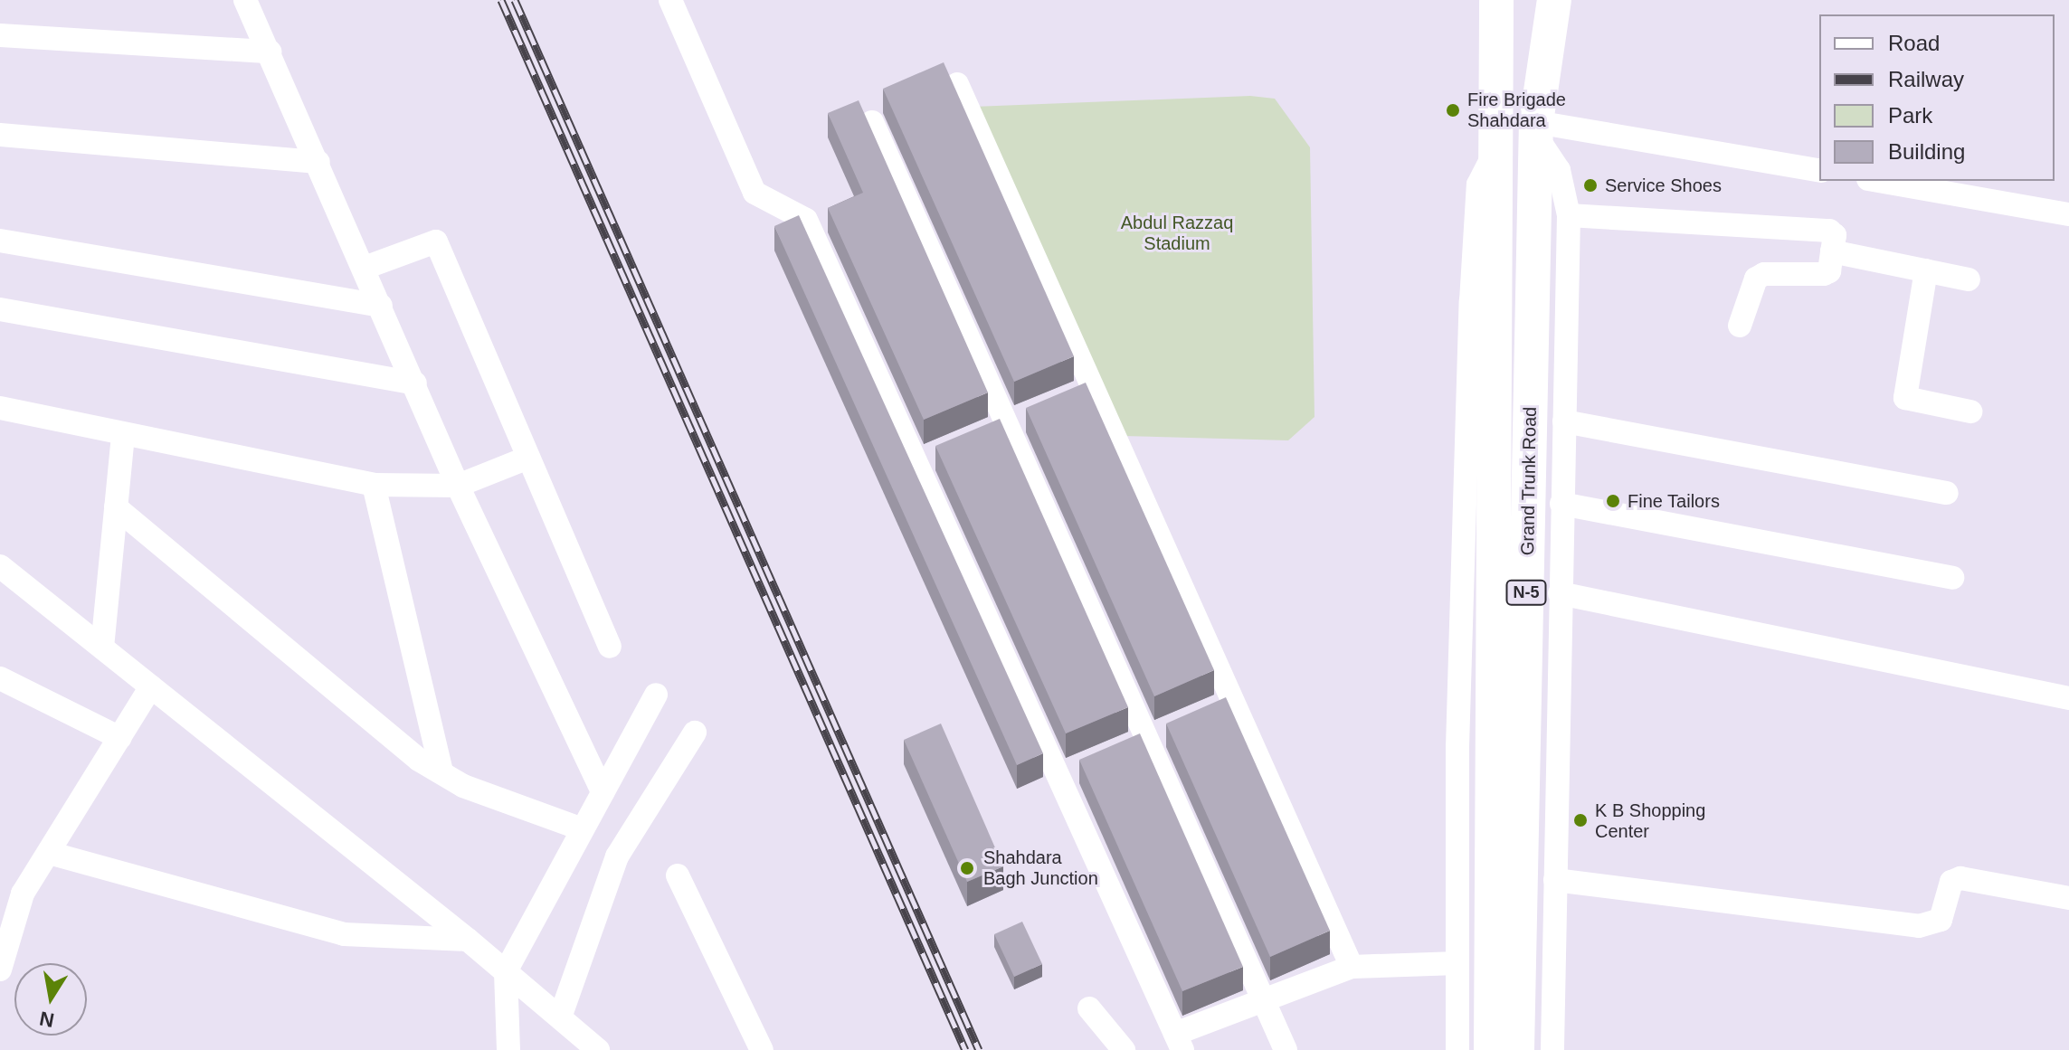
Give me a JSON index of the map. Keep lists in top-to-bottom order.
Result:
{
  "streets": {
    "highway": ["Grand Trunk Road", "N-5"]
  },
  "parks": ["Abdul Razzaq Stadium"],
  "places": [
    "Fire Brigade Shahdara",
    "Service Shoes",
    "Fine Tailors",
    "K B Shopping Center",
    "Shahdara Bagh Junction"
  ],
  "legend": [
    "Road",
    "Railway",
    "Park",
    "Building"
  ],
  "north": "bottom"
}
